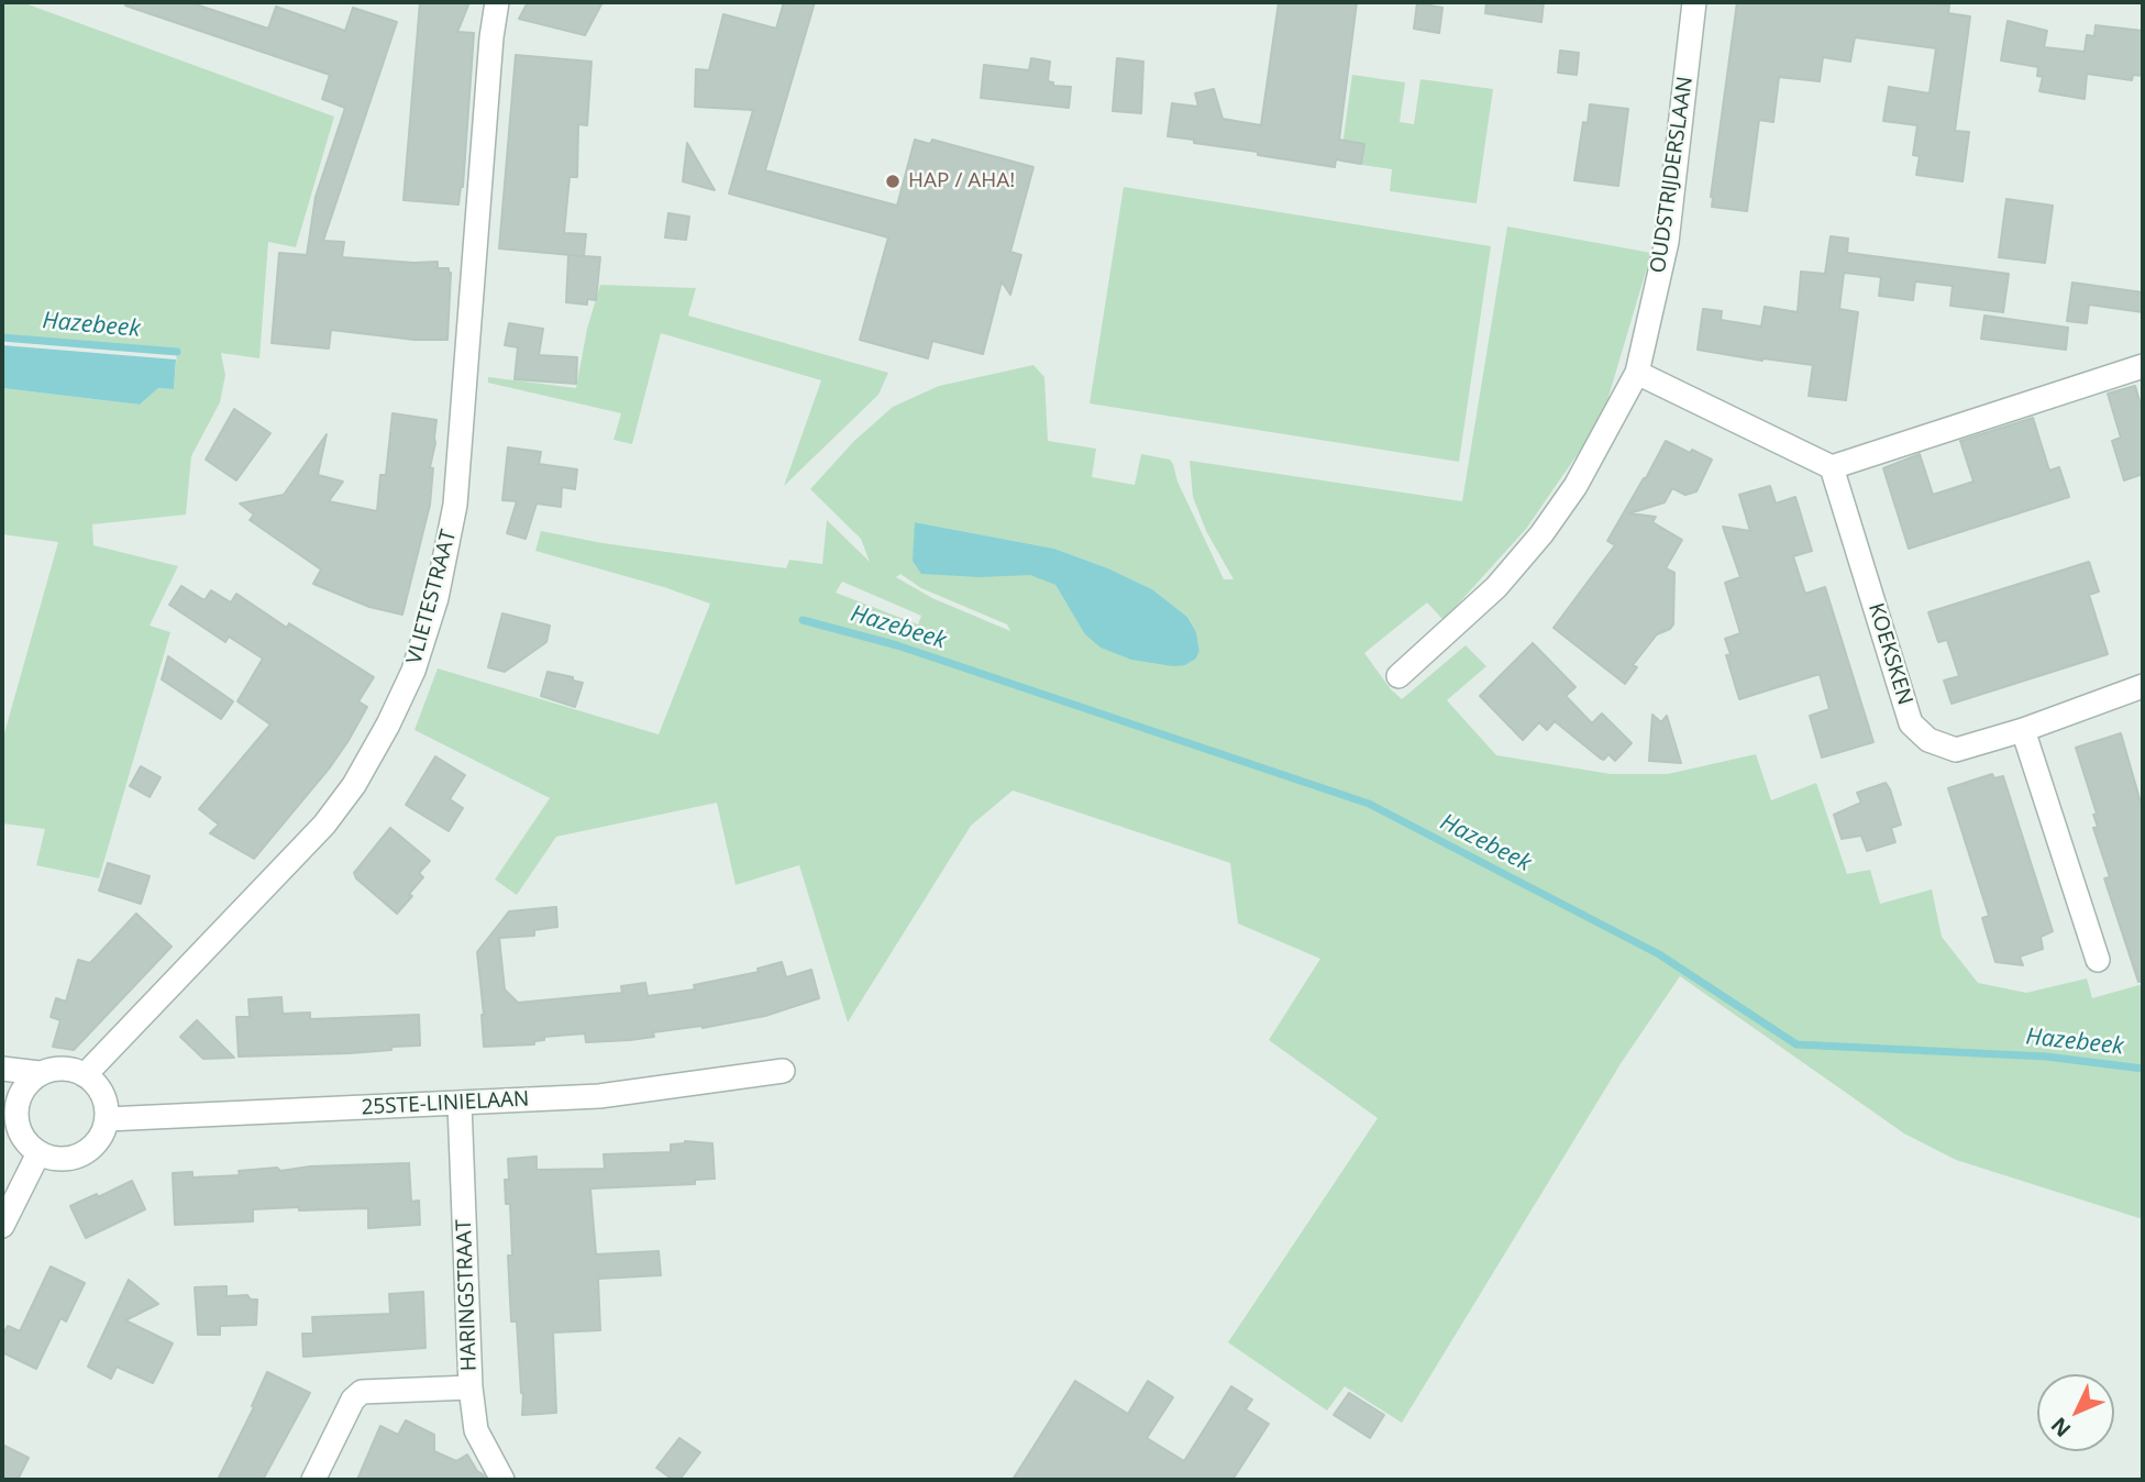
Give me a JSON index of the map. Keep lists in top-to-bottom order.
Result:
{
  "streets": {
    "street": [
      "OUDSTRIJDERSLAAN",
      "VLIETESTRAAT",
      "KOEKSKEN",
      "25STE-LINIELAAN",
      "HARINGSTRAAT"
    ]
  },
  "crossings": [
    ["VLIETESTRAAT", "25STE-LINIELAAN"],
    ["25STE-LINIELAAN", "HARINGSTRAAT"]
  ],
  "water": ["Hazebeek"],
  "places": ["HAP / AHA!"],
  "north": "bottom left"
}
